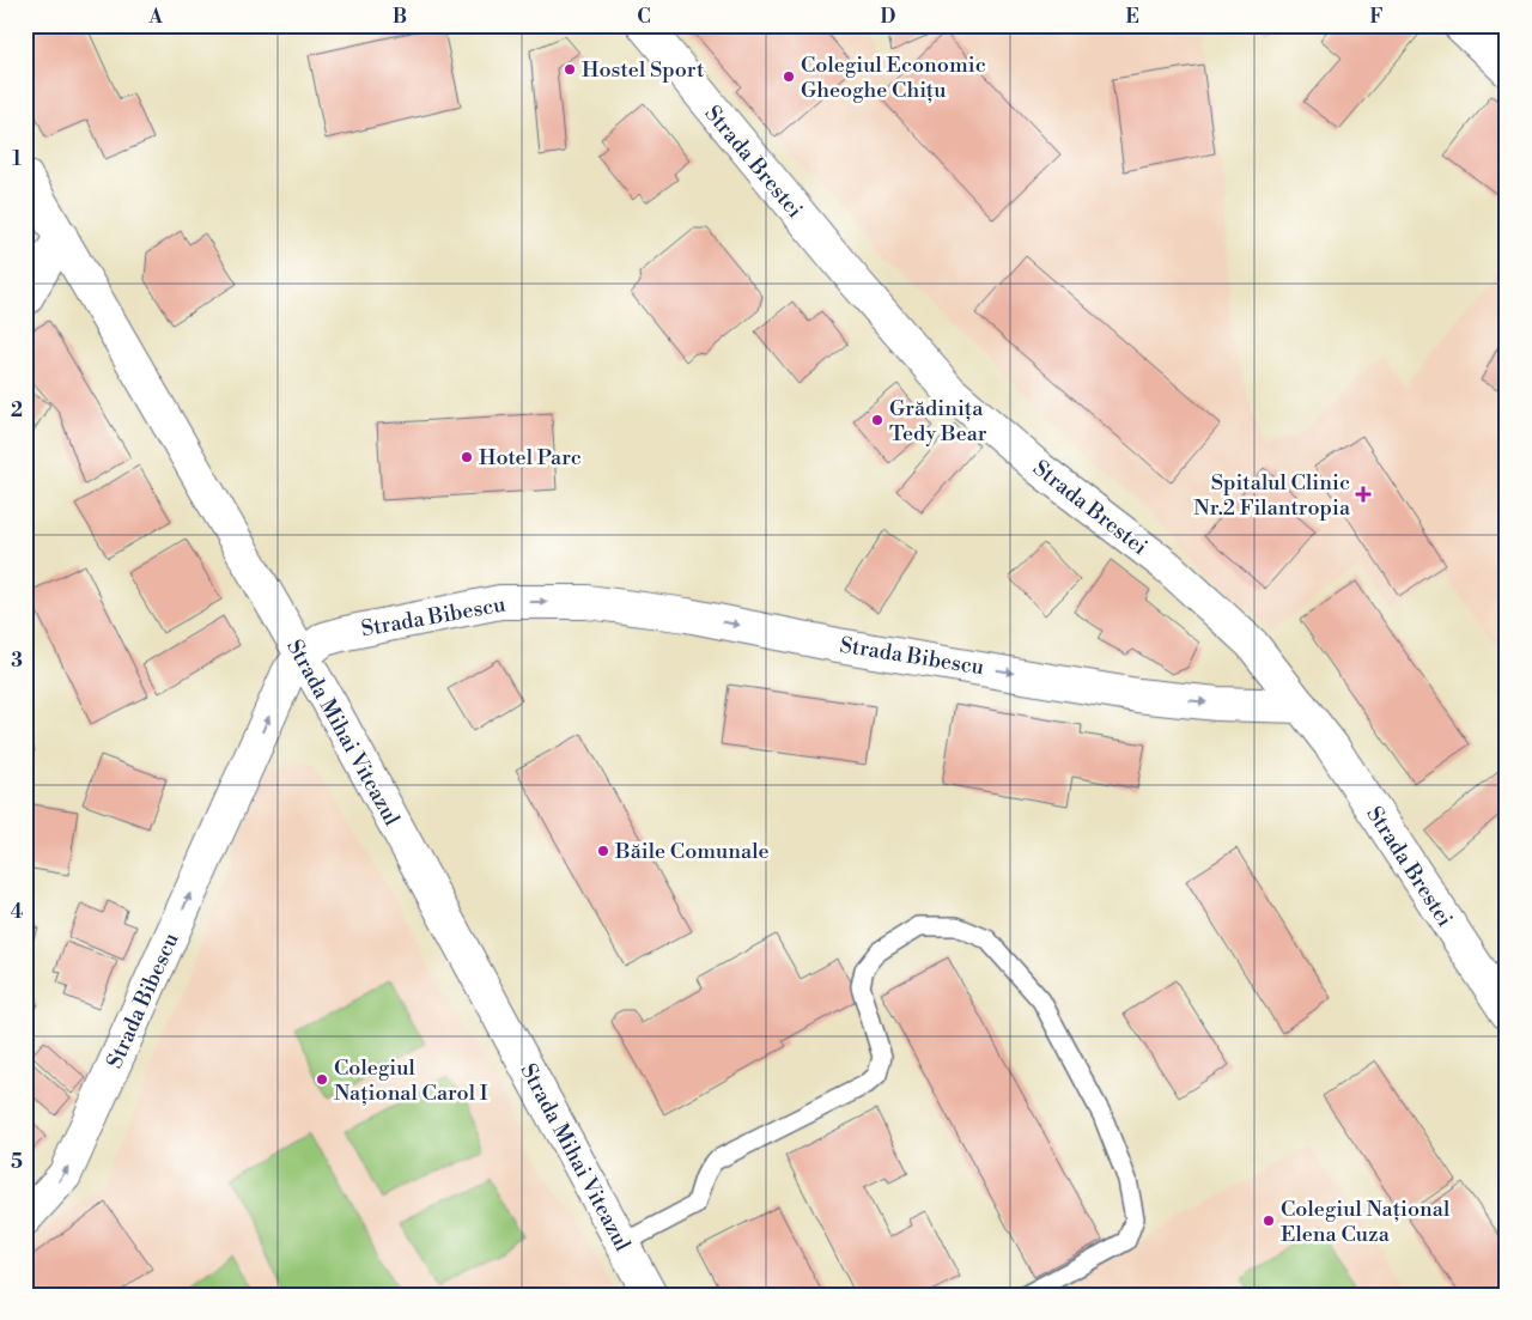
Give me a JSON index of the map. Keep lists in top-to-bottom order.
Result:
{
  "streets": {
    "street": ["Strada Brestei", "Strada Bibescu", "Strada Mihai Viteazul"]
  },
  "crossings": [
    ["Strada Brestei", "Strada Bibescu"],
    ["Strada Bibescu", "Strada Mihai Viteazul"]
  ],
  "one_way": ["Strada Bibescu"],
  "places": {
    "other": [
      "Hostel Sport",
      "Colegiul Economic Gheoghe Chițu",
      "Grădinița Tedy Bear",
      "Hotel Parc",
      "Băile Comunale",
      "Colegiul Național Carol I",
      "Colegiul Național Elena Cuza"
    ],
    "health": ["Spitalul Clinic Nr.2 Filantropia"]
  },
  "grid": {
    "columns": [
      "A",
      "B",
      "C",
      "D",
      "E",
      "F"
    ],
    "rows": [
      "1",
      "2",
      "3",
      "4",
      "5"
    ]
  }
}
